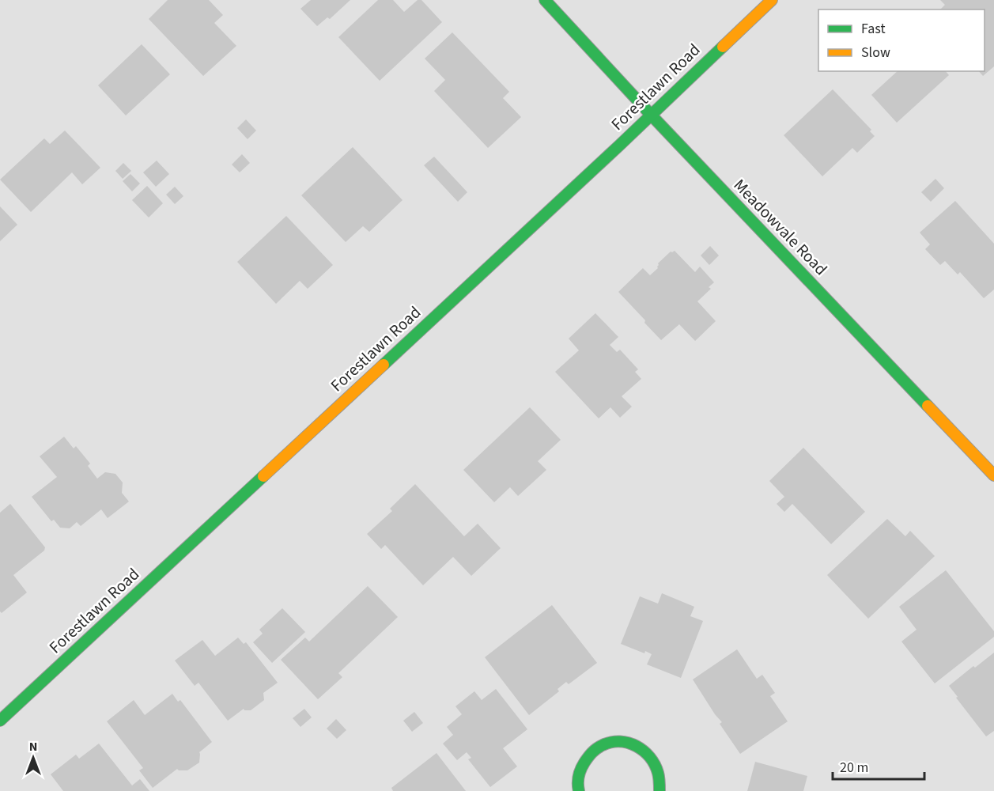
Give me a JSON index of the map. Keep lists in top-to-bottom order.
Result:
{
  "streets": {
    "street": ["Forestlawn Road", "Meadowvale Road"]
  },
  "crossings": [
    ["Forestlawn Road", "Meadowvale Road"]
  ],
  "legend": ["Fast", "Slow"],
  "scale_bar": "20 m",
  "north": "top"
}
